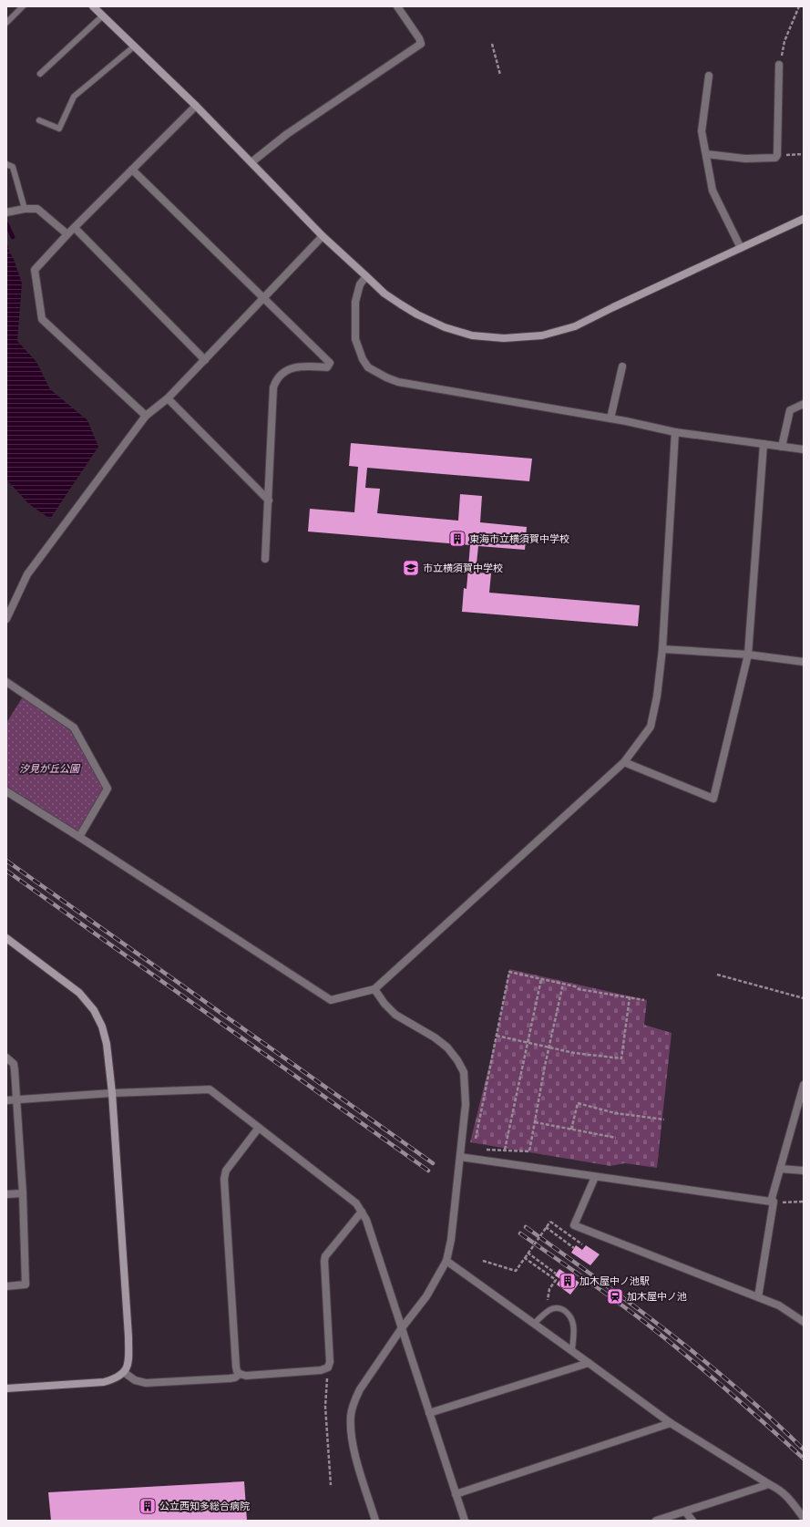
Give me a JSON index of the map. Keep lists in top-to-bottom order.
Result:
{
  "parks": ["汐見が丘公園"],
  "places": {
    "building": ["東海市立横須賀中学校", "加木屋中ノ池駅", "公立西知多総合病院"],
    "school or university": ["市立横須賀中学校"],
    "station": ["加木屋中ノ池"]
  }
}
